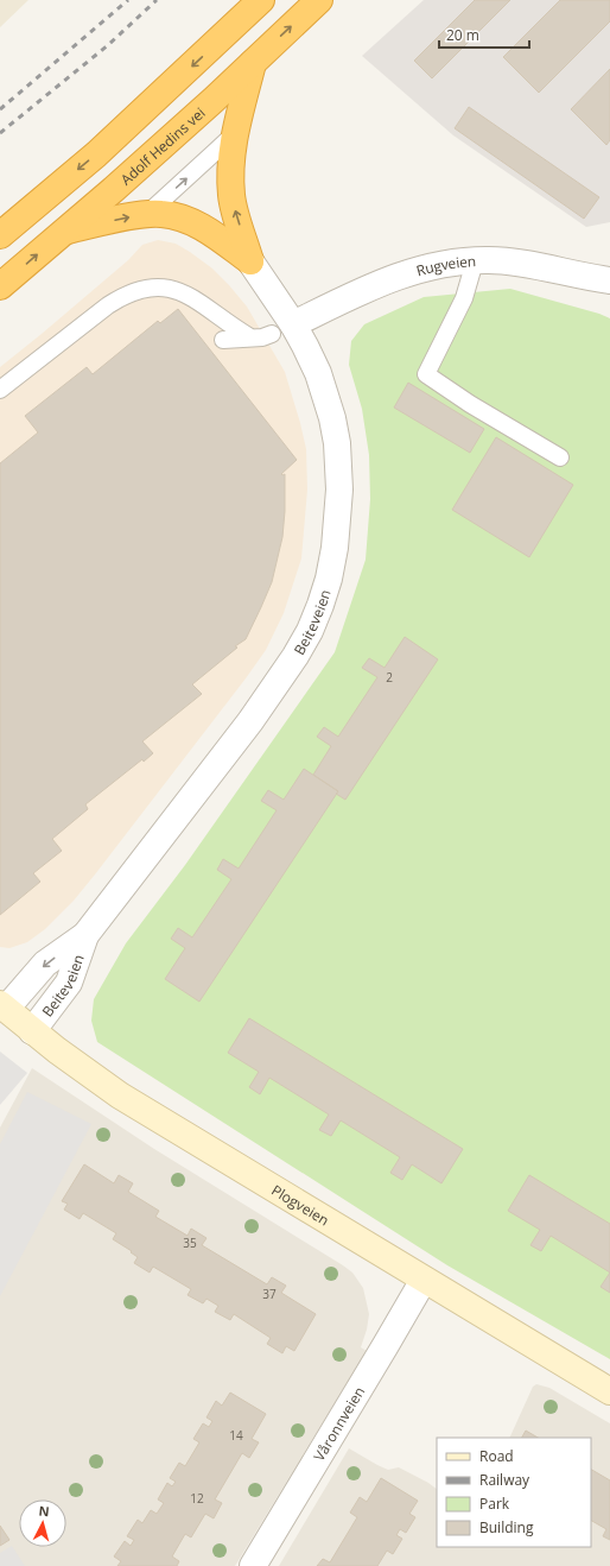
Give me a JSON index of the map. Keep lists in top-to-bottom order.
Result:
{
  "streets": {
    "highway": ["Adolf Hedins vei"],
    "street": [
      "Rugveien",
      "Beiteveien",
      "Plogveien",
      "Våronnveien"
    ]
  },
  "crossings": [
    ["Rugveien", "Beiteveien"],
    ["Beiteveien", "Plogveien"],
    ["Plogveien", "Våronnveien"]
  ],
  "house_numbers": [
    "2",
    "35",
    "37",
    "14",
    "12"
  ],
  "legend": [
    "Road",
    "Railway",
    "Park",
    "Building"
  ],
  "scale_bar": "20 m",
  "north": "top"
}
